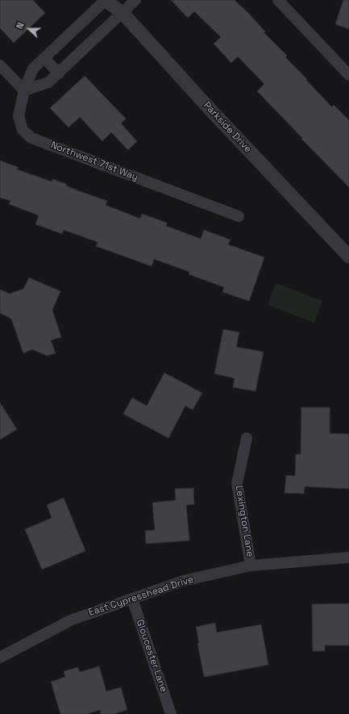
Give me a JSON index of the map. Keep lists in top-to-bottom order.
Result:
{
  "streets": {
    "street": [
      "Parkside Drive",
      "Northwest 71st Way",
      "Lexington Lane",
      "East Cypresshead Drive",
      "Gloucester Lane"
    ]
  },
  "crossings": [
    ["Parkside Drive", "Northwest 71st Way"],
    ["Lexington Lane", "East Cypresshead Drive"],
    ["East Cypresshead Drive", "Gloucester Lane"]
  ],
  "north": "left"
}
